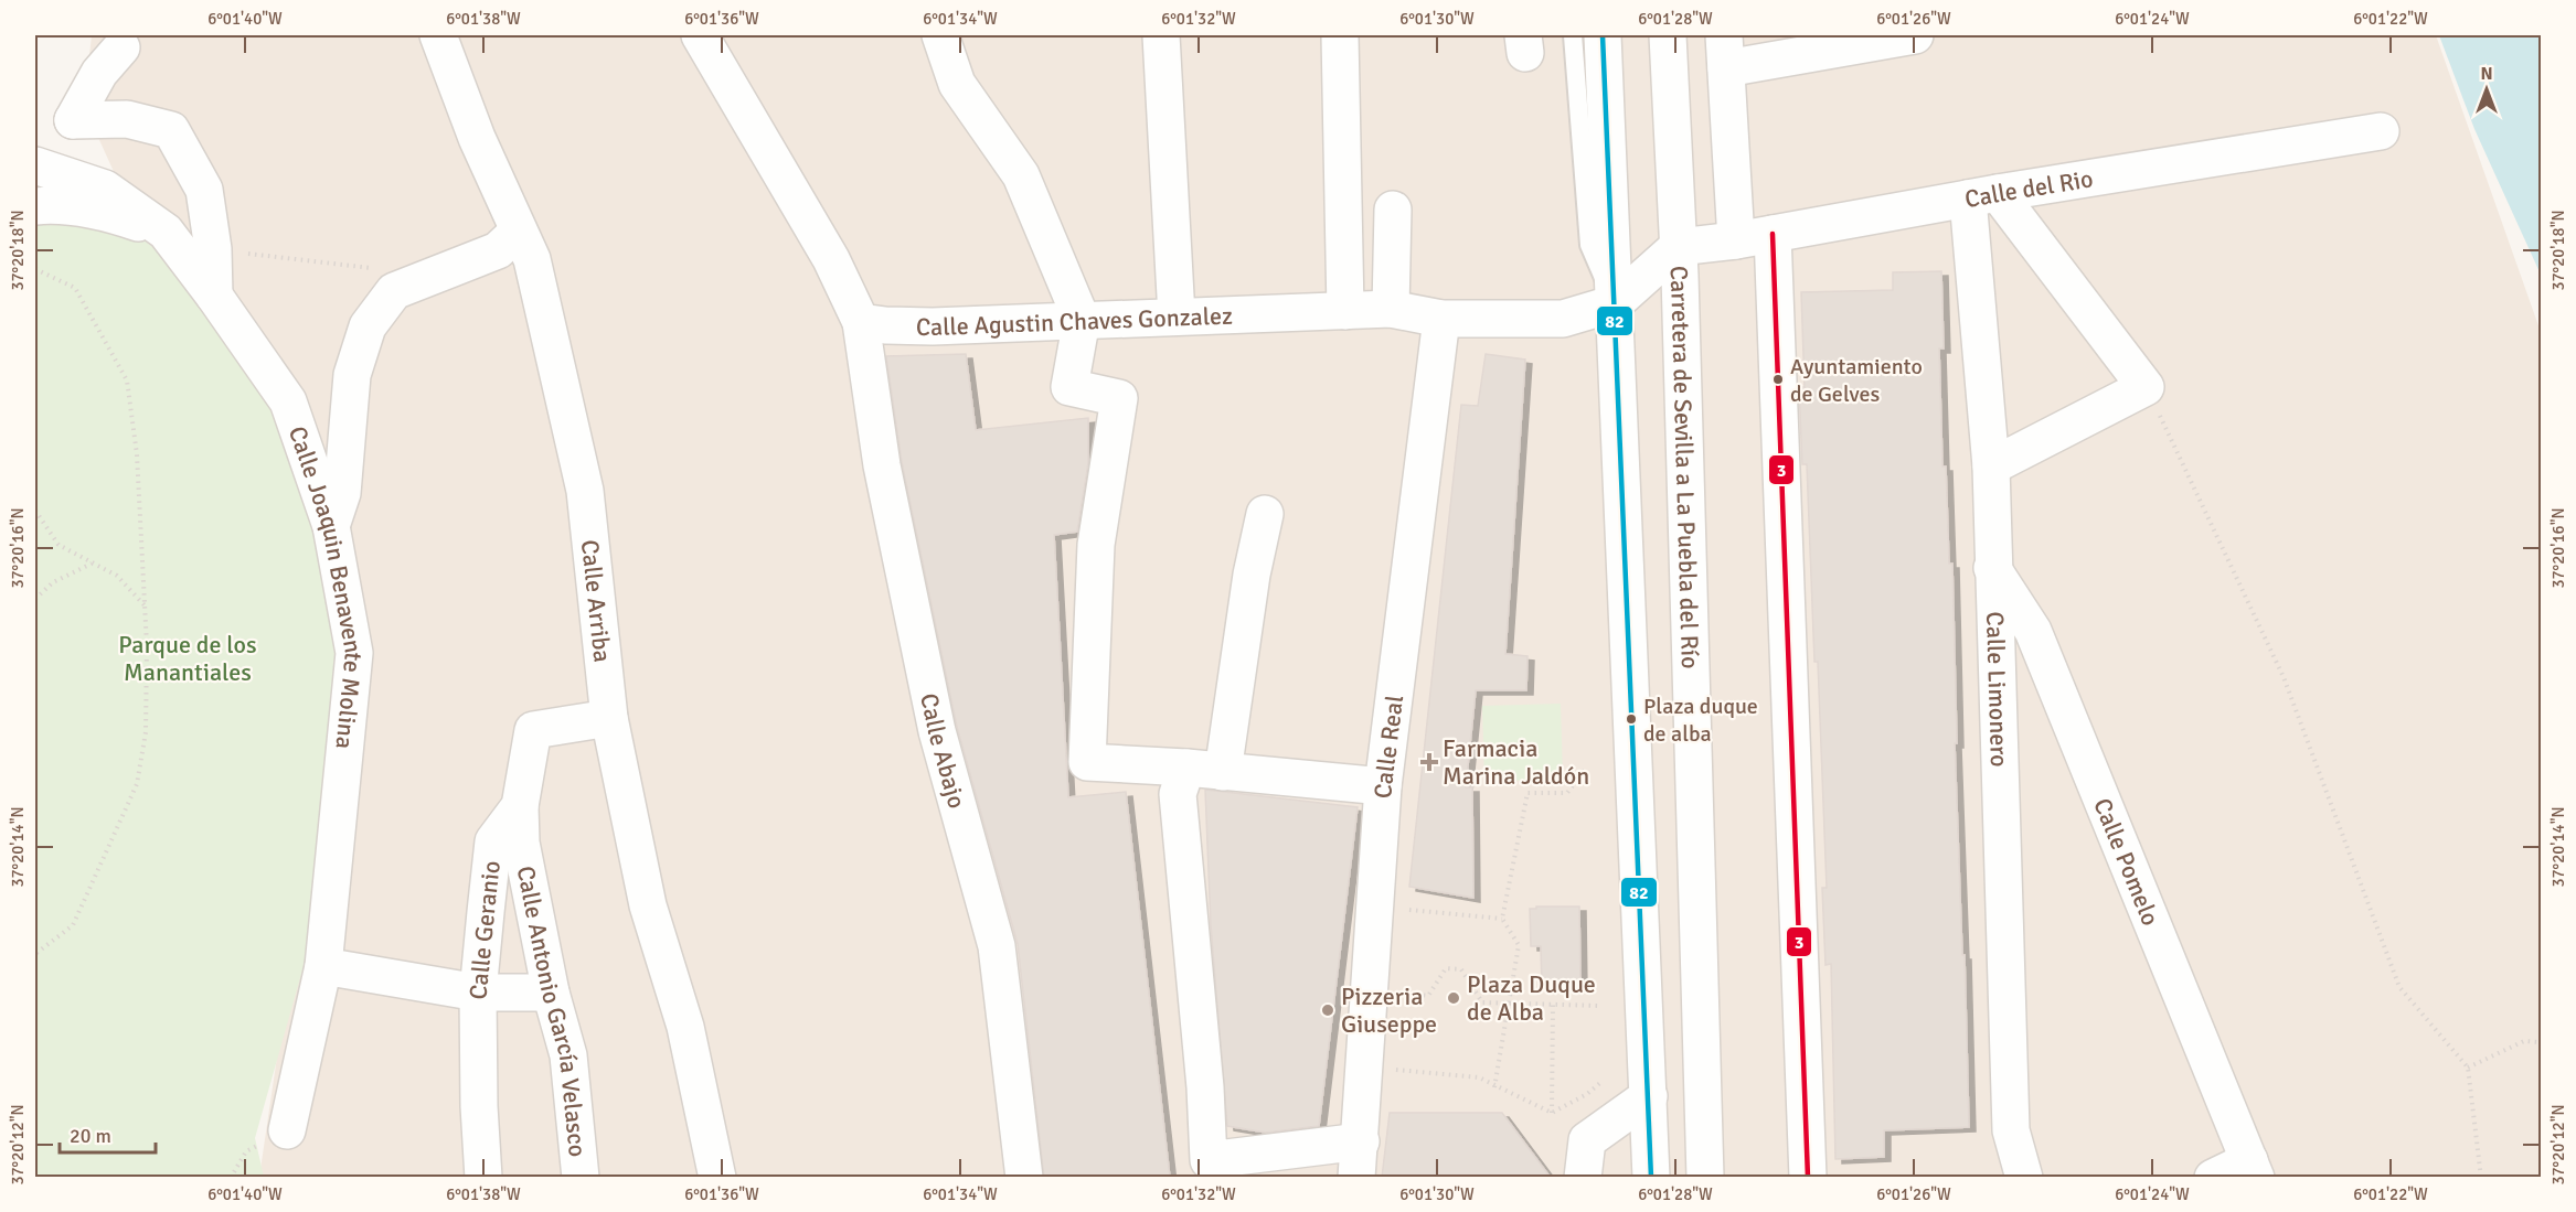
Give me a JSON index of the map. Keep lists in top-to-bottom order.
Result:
{
  "streets": {
    "street": [
      "Calle del Rio",
      "Calle Agustin Chaves Gonzalez",
      "Carretera de Sevilla a La Puebla del Río",
      "Calle Joaquin Benavente Molina",
      "Calle Arriba",
      "Calle Limonero",
      "Calle Real",
      "Calle Abajo",
      "Calle Pomelo",
      "Calle Geranio",
      "Calle Antonio García Velasco"
    ]
  },
  "crossings": [
    ["Calle del Rio", "Carretera de Sevilla a La Puebla del Río"],
    ["Calle del Rio", "Calle Limonero"],
    ["Calle Agustin Chaves Gonzalez", "Calle Real"],
    ["Calle Agustin Chaves Gonzalez", "Calle Abajo"],
    ["Calle Arriba", "Calle Geranio"],
    ["Calle Limonero", "Calle Pomelo"],
    ["Calle Geranio", "Calle Antonio García Velasco"]
  ],
  "parks": ["Parque de los Manantiales"],
  "places": {
    "other": [
      "Ayuntamiento de Gelves",
      "Plaza duque de alba",
      "Plaza Duque de Alba",
      "Pizzeria Giuseppe"
    ],
    "health": ["Farmacia Marina Jaldón"]
  },
  "lines": ["transit line 82", "transit line 3"],
  "scale_bar": "20 m",
  "north": "top",
  "coordinates": [
    "6°01'40\"W",
    "6°01'38\"W",
    "6°01'36\"W",
    "6°01'34\"W",
    "6°01'32\"W",
    "6°01'30\"W",
    "6°01'28\"W",
    "6°01'26\"W",
    "6°01'24\"W",
    "6°01'22\"W",
    "37°20'18\"N",
    "37°20'16\"N",
    "37°20'14\"N",
    "37°20'12\"N"
  ]
}
